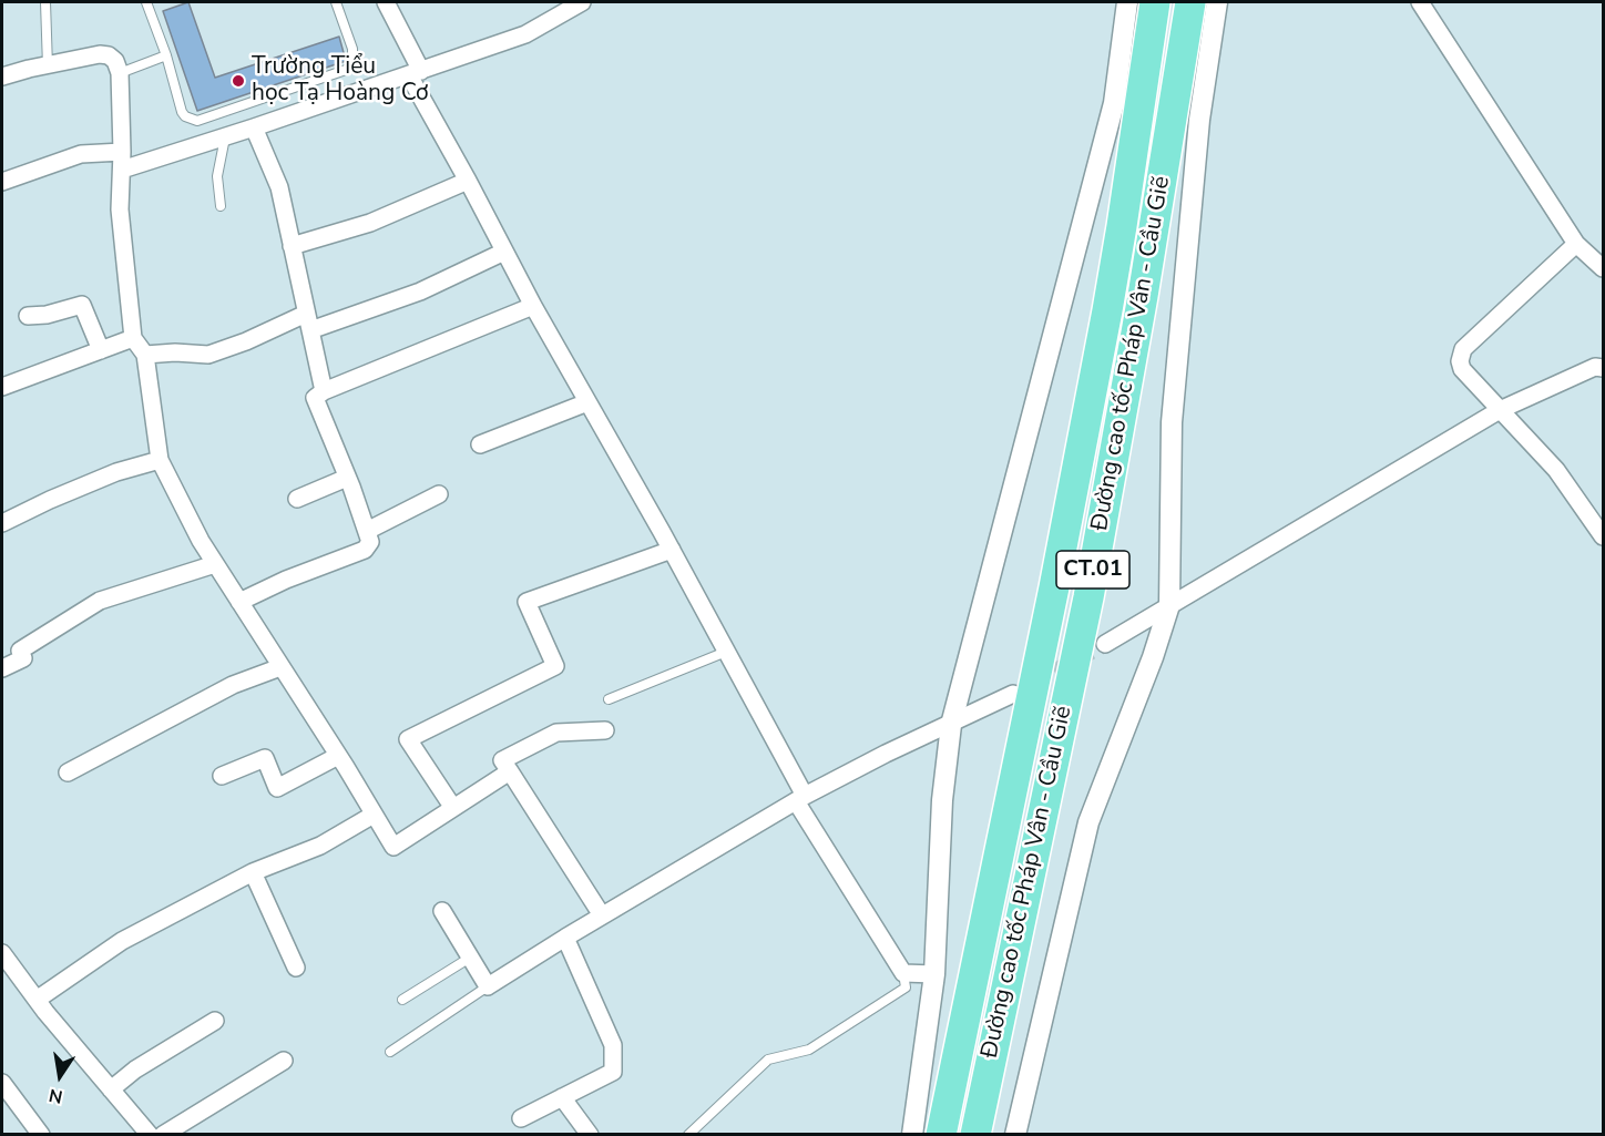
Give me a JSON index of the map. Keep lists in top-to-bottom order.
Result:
{
  "streets": {
    "highway": ["Đường cao tốc Pháp Vân - Cầu Giẽ", "CT.01"]
  },
  "places": ["Trường Tiểu học Tạ Hoàng Cơ"],
  "north": "bottom"
}
